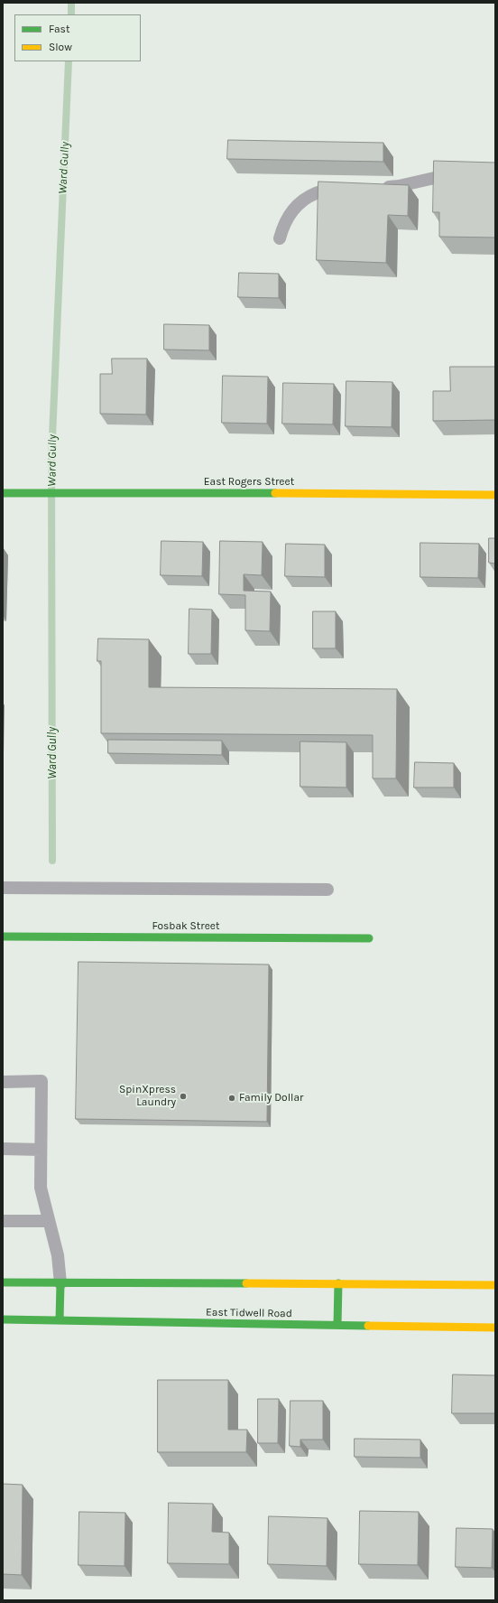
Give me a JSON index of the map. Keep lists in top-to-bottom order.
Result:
{
  "streets": {
    "main road": ["East Rogers Street", "Fosbak Street", "East Tidwell Road"]
  },
  "water": ["Ward Gully"],
  "places": ["SpinXpress Laundry", "Family Dollar"],
  "legend": ["Fast", "Slow"]
}
